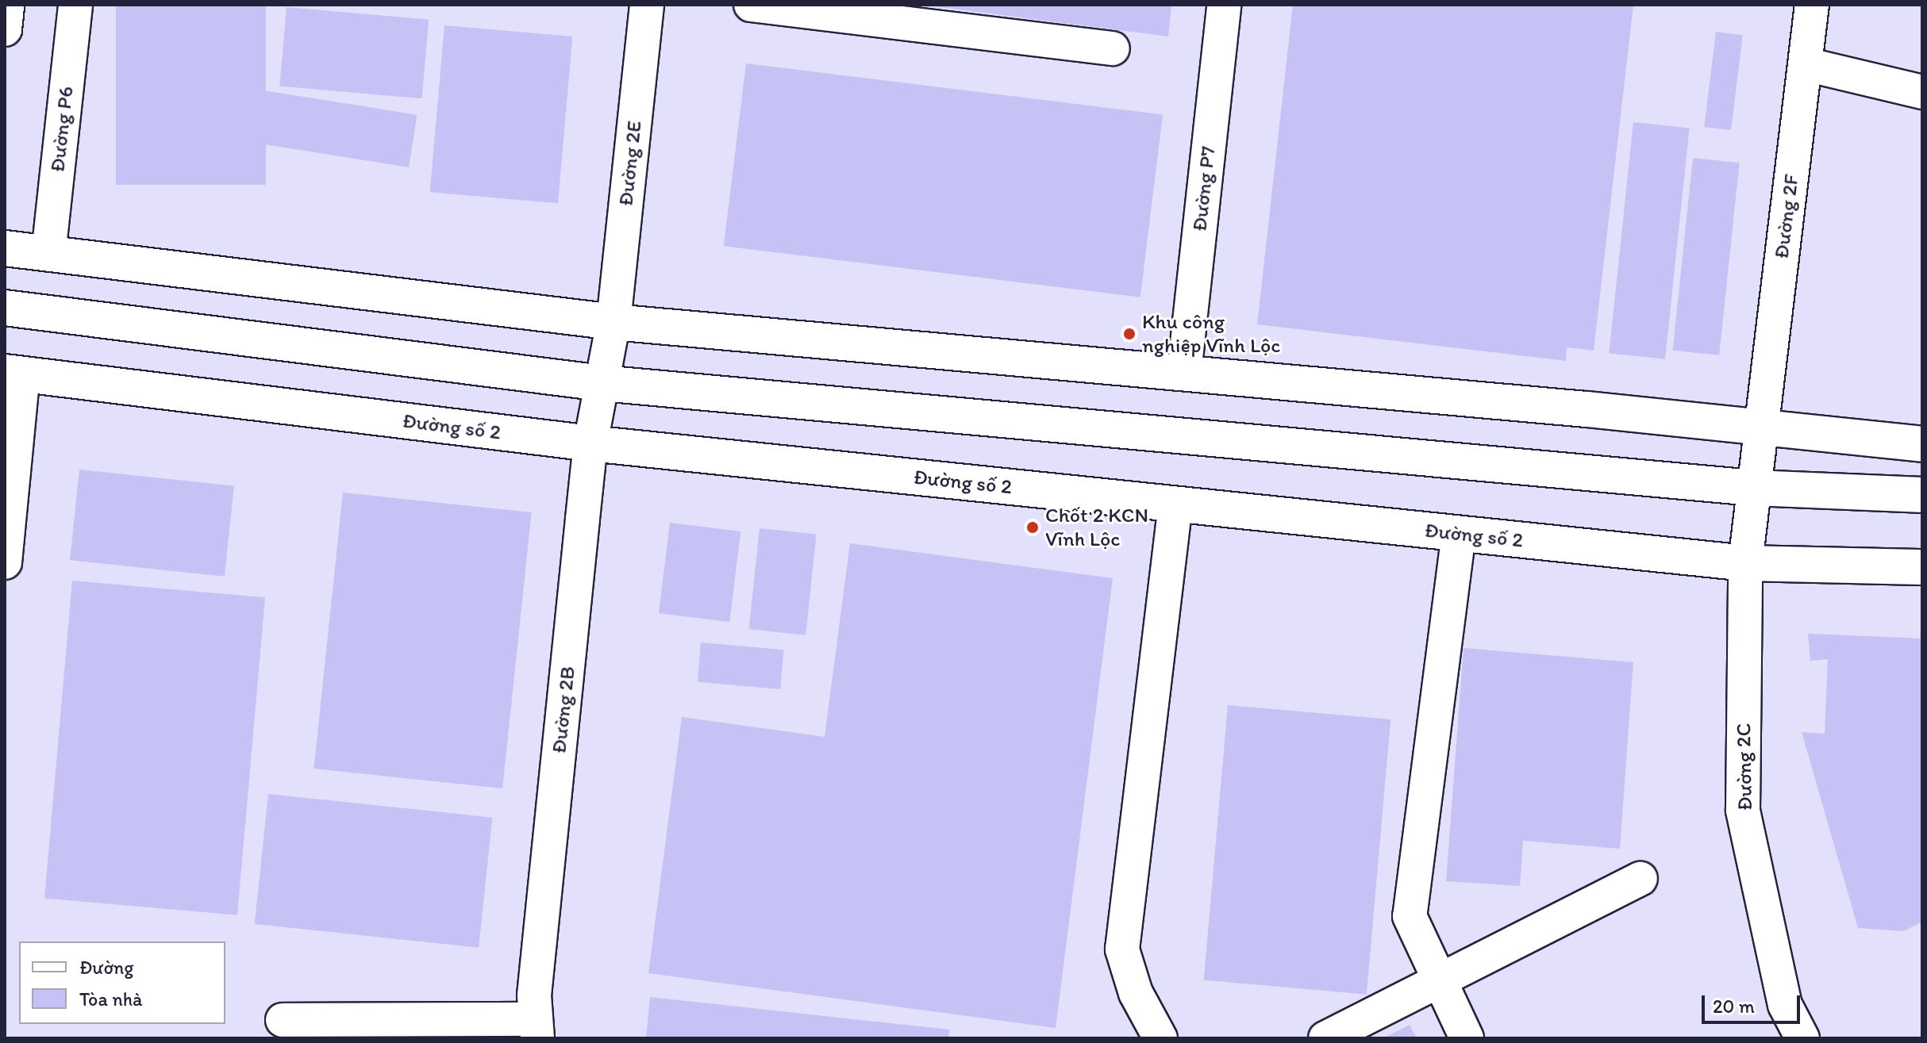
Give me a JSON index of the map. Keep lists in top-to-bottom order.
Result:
{
  "streets": {
    "main road": ["Đường số 2"],
    "street": [
      "Đường P6",
      "Đường 2E",
      "Đường P7",
      "Đường 2F",
      "Đường 2B",
      "Đường 2C"
    ]
  },
  "crossings": [
    ["Đường 2E", "Đường 2B"],
    ["Đường 2F", "Đường 2C"],
    ["Đường số 2", "Đường 2B"],
    ["Đường số 2", "Đường 2C"]
  ],
  "places": ["Khu công nghiệp Vĩnh Lộc", "Chốt 2 KCN Vĩnh Lộc"],
  "legend": ["Đường", "Tòa nhà"],
  "scale_bar": "20 m"
}
